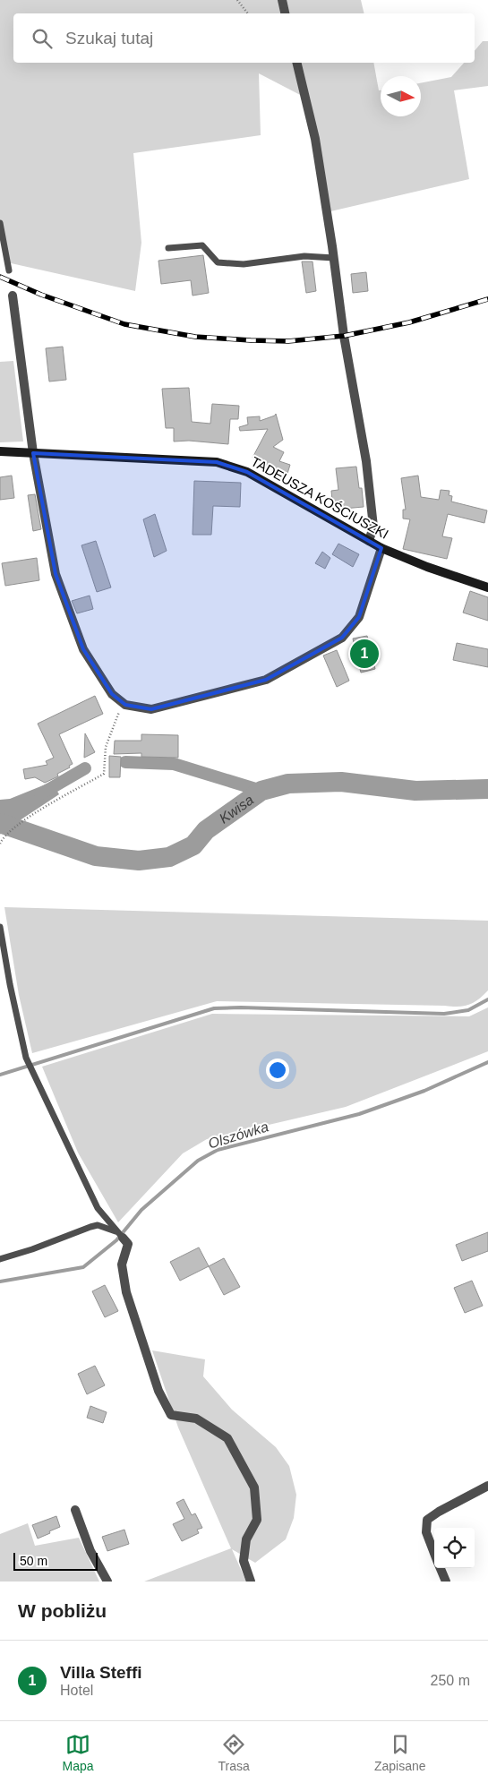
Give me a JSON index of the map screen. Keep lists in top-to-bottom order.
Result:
{
  "streets": {
    "main road": ["TADEUSZA KOŚCIUSZKI"]
  },
  "water": ["Kwisa", "Olszówka"],
  "scale_bar": "50 m",
  "north": "right",
  "page": {
    "search": "Szukaj tutaj",
    "pins": "1",
    "scale": "50 m",
    "heading": "W pobliżu",
    "list": [
      {
        "mark": "1",
        "name": "Villa Steffi",
        "note": "Hotel",
        "value": "250 m"
      }
    ],
    "nav": ["Mapa", "Trasa", "Zapisane"]
  }
}
